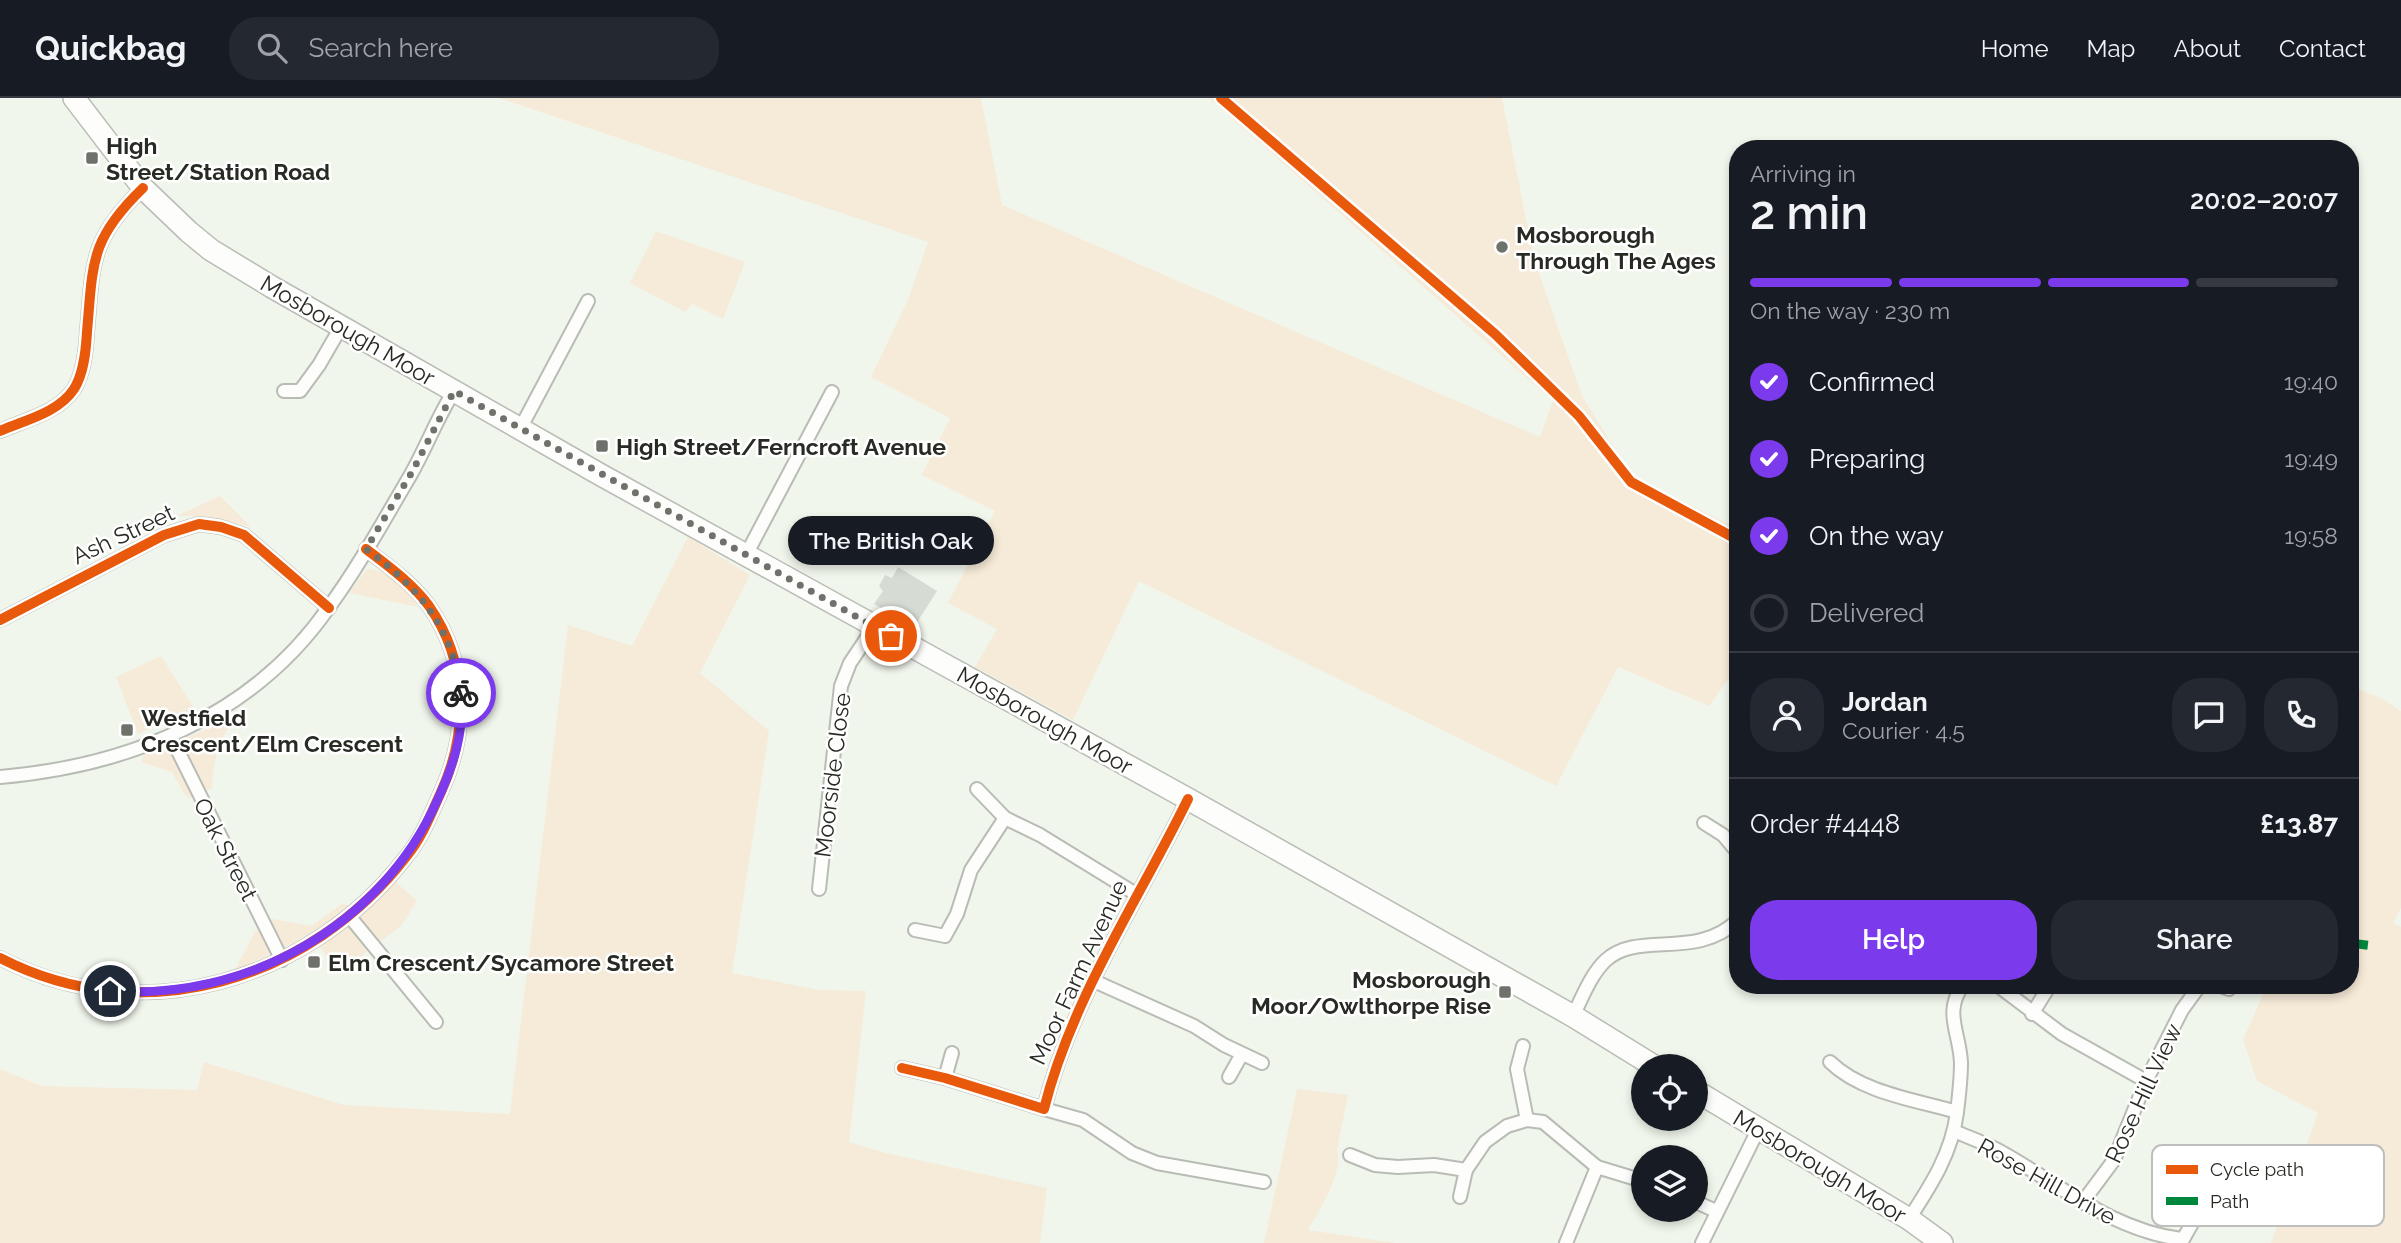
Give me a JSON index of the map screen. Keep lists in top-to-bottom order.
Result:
{
  "streets": {
    "main road": ["Mosborough Moor"],
    "street": [
      "Ash Street",
      "Moorside Close",
      "Oak Street",
      "Moor Farm Avenue",
      "Rose Hill View",
      "Rose Hill Drive"
    ]
  },
  "crossings": [
    ["Mosborough Moor", "Moorside Close"],
    ["Mosborough Moor", "Moor Farm Avenue"],
    ["Rose Hill View", "Rose Hill Drive"]
  ],
  "places": {
    "transit": [
      "High Street/Station Road",
      "High Street/Ferncroft Avenue",
      "Westfield Crescent/Elm Crescent",
      "Elm Crescent/Sycamore Street",
      "Mosborough Moor/Owlthorpe Rise"
    ],
    "other": ["Mosborough Through The Ages", "The British Oak"]
  },
  "legend": ["Cycle path", "Path"],
  "page": {
    "header": "Quickbag",
    "search": "Search here",
    "nav": [
      "Home",
      "Map",
      "About",
      "Contact"
    ],
    "heading": ["2 min", "Arriving in", "20:02–20:07"],
    "panel": [
      "Jordan",
      "Courier · 4.5",
      "Order #4448",
      "£13.87"
    ],
    "bar": "On the way · 230 m",
    "list": [
      ["Confirmed", "19:40"],
      ["Preparing", "19:49"],
      ["On the way", "19:58"],
      "Delivered"
    ],
    "bubble": "The British Oak",
    "buttons": ["Help", "Share"]
  }
}
